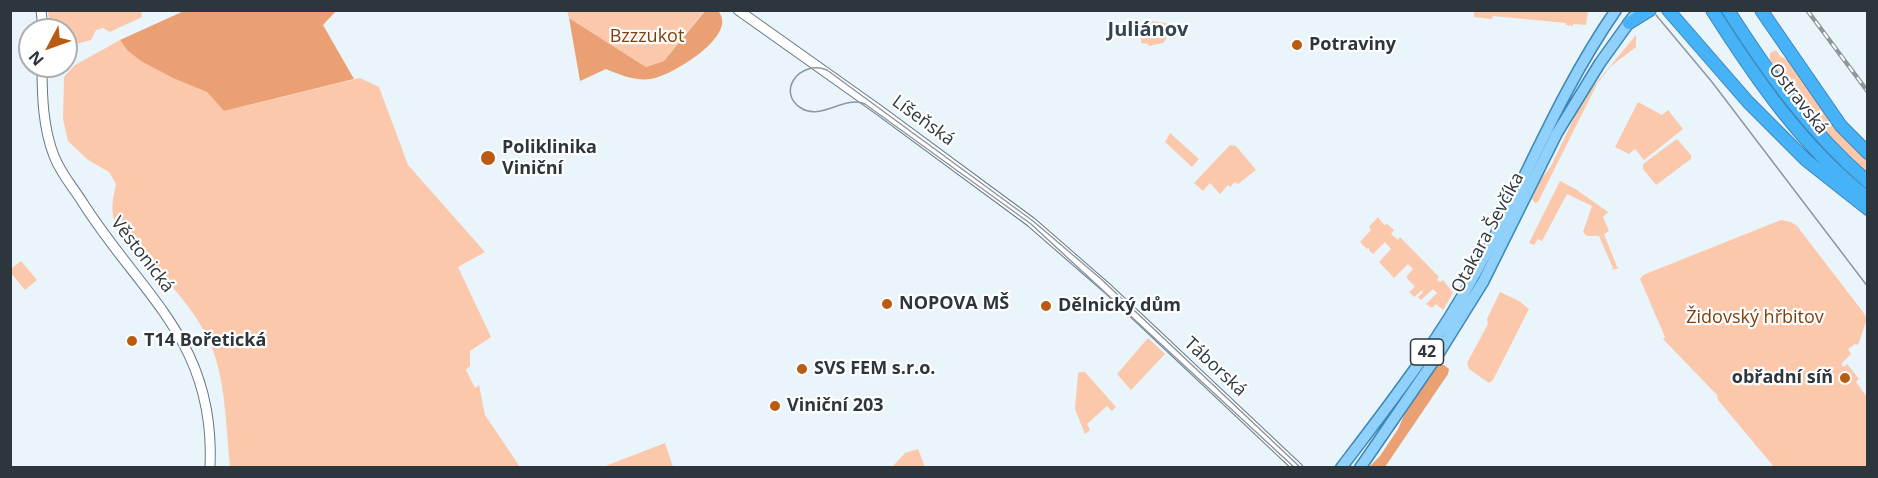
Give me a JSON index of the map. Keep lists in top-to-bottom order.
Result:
{
  "streets": {
    "highway": ["Ostravská"],
    "main road": ["Otakara Ševčíka", "42"],
    "street": ["Líšeňská", "Věstonická", "Táborská"]
  },
  "crossings": [
    ["Líšeňská", "Táborská"]
  ],
  "districts": ["Juliánov"],
  "parks": ["Bzzzukot", "Židovský hřbitov"],
  "places": [
    "Potraviny",
    "Poliklinika Viniční",
    "NOPOVA MŠ",
    "Dělnický dům",
    "T14 Bořetická",
    "SVS FEM s.r.o.",
    "obřadní síň",
    "Viniční 203"
  ],
  "north": "bottom left"
}
